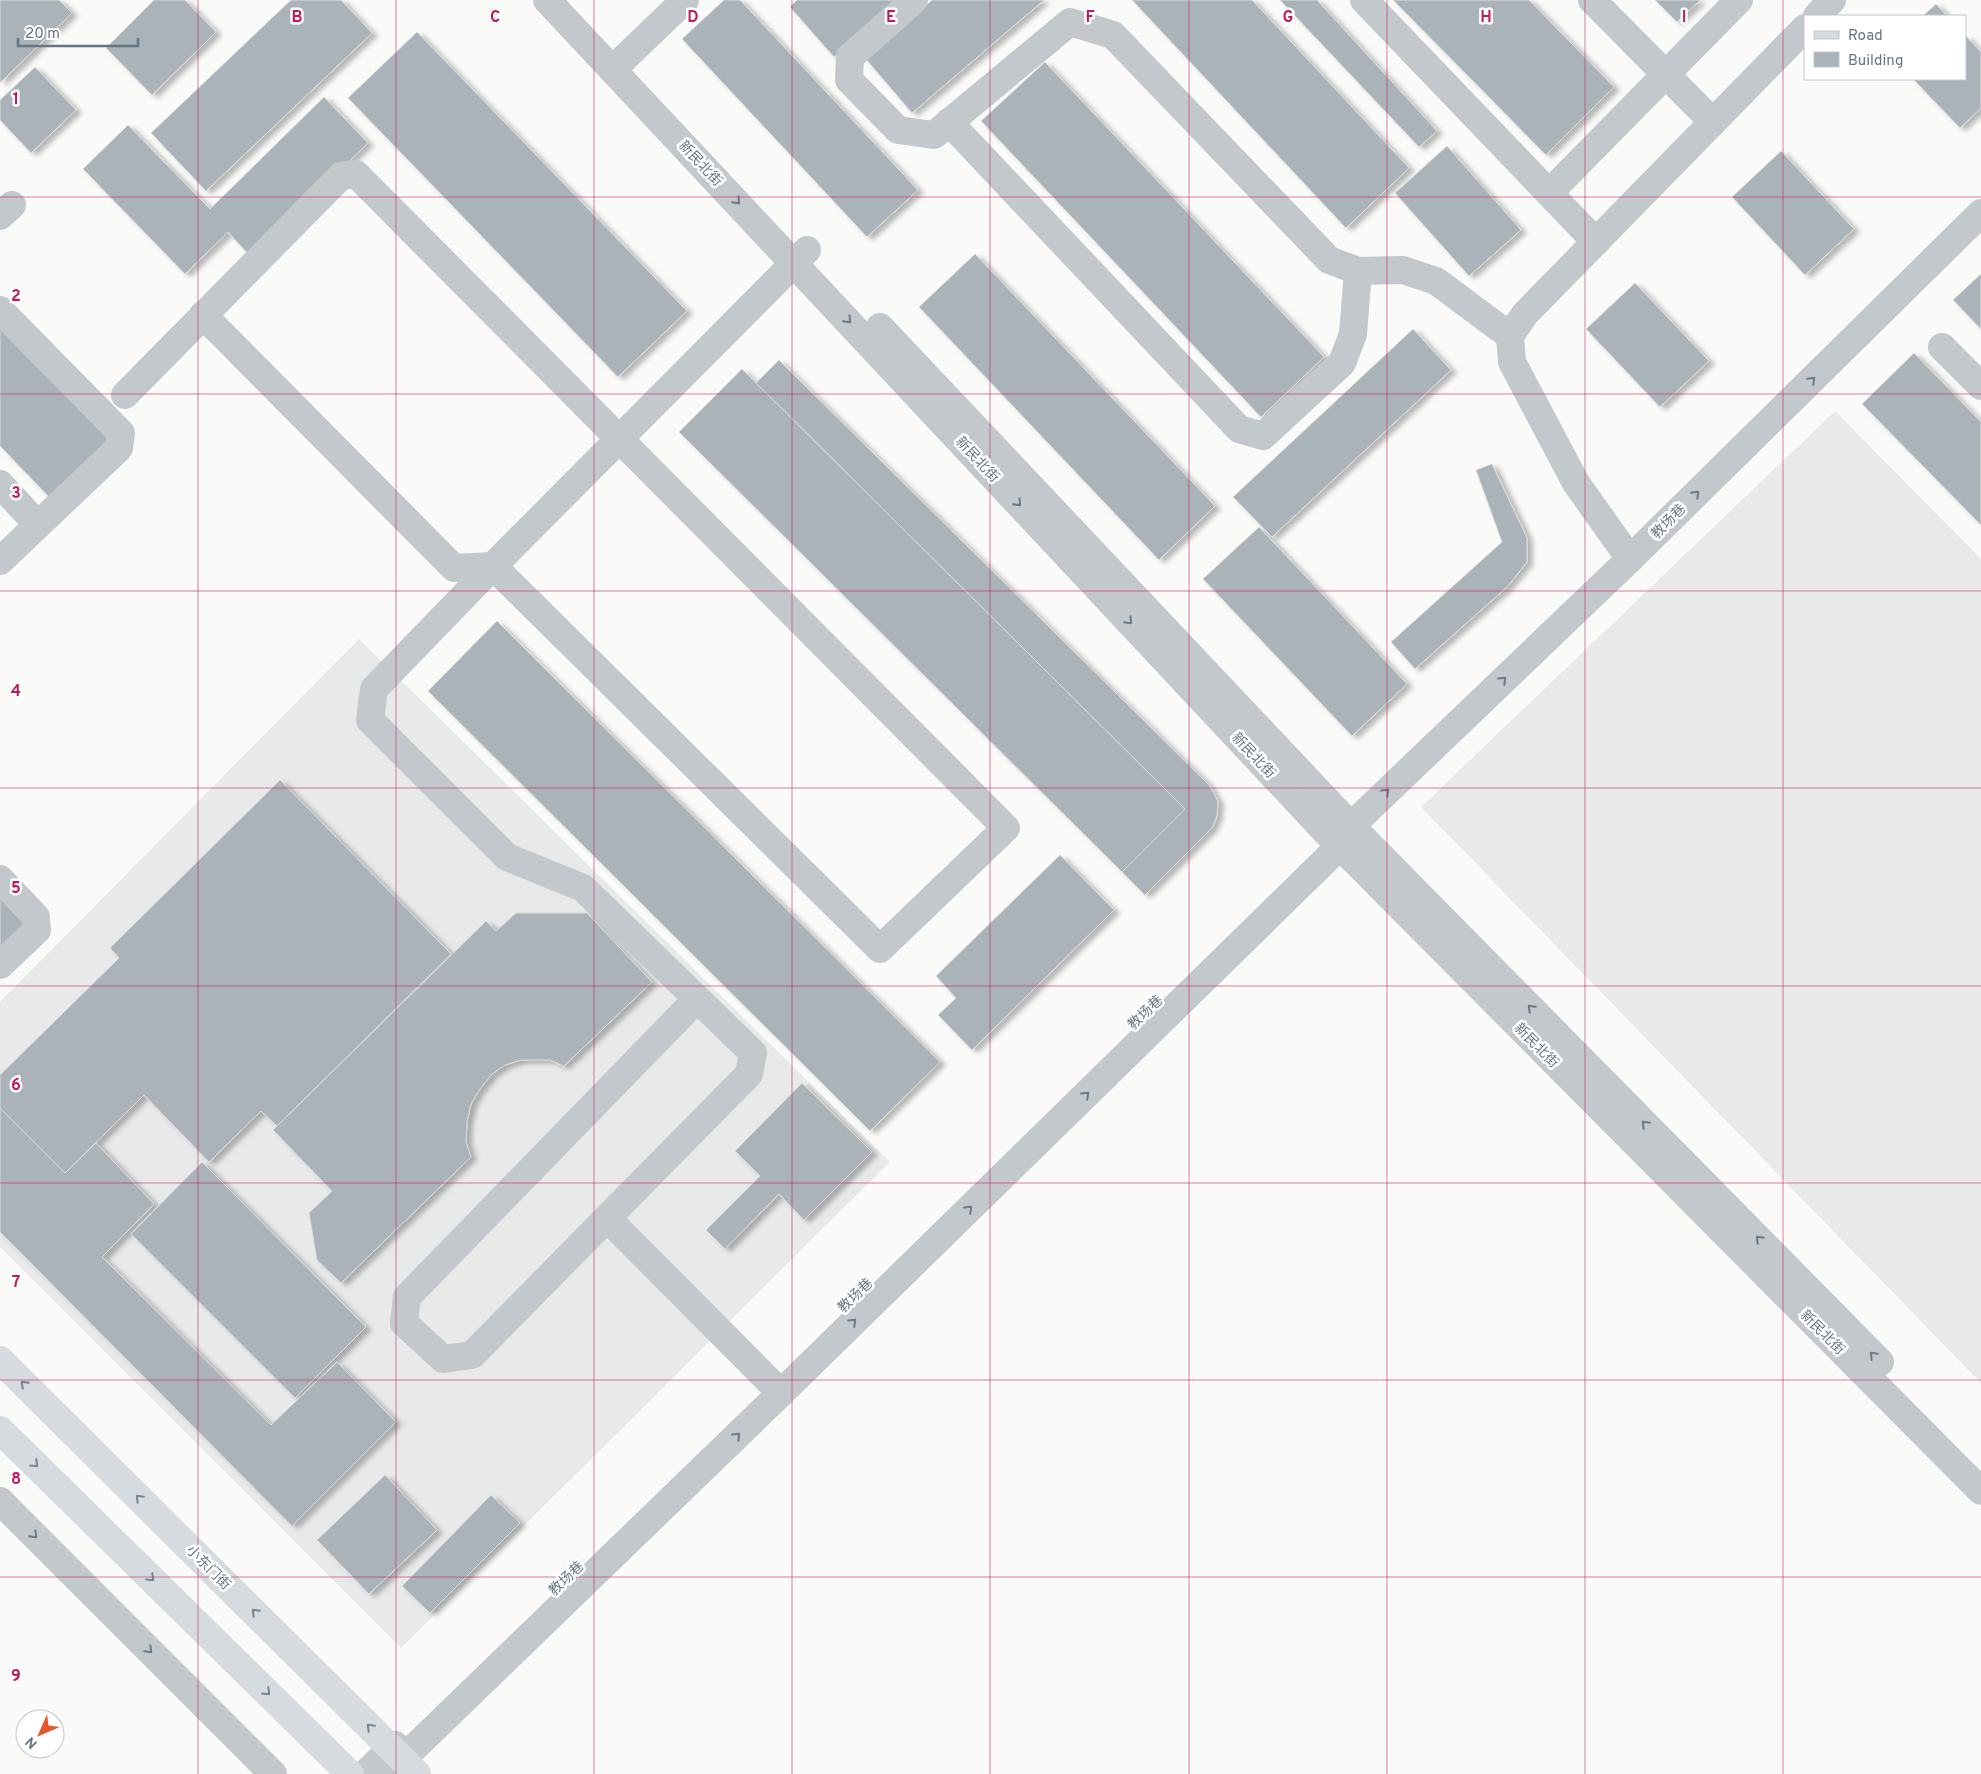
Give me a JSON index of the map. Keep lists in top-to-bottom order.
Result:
{
  "streets": {
    "main road": ["小东门街"],
    "street": ["新民北街", "教场巷"]
  },
  "crossings": [
    ["新民北街", "教场巷"],
    ["教场巷", "小东门街"]
  ],
  "one_way": ["教场巷"],
  "legend": ["Road", "Building"],
  "scale_bar": "20 m",
  "north": "bottom left",
  "grid": {
    "columns": [
      "B",
      "C",
      "D",
      "E",
      "F",
      "G",
      "H",
      "I"
    ],
    "rows": [
      "1",
      "2",
      "3",
      "4",
      "5",
      "6",
      "7",
      "8",
      "9"
    ]
  }
}
